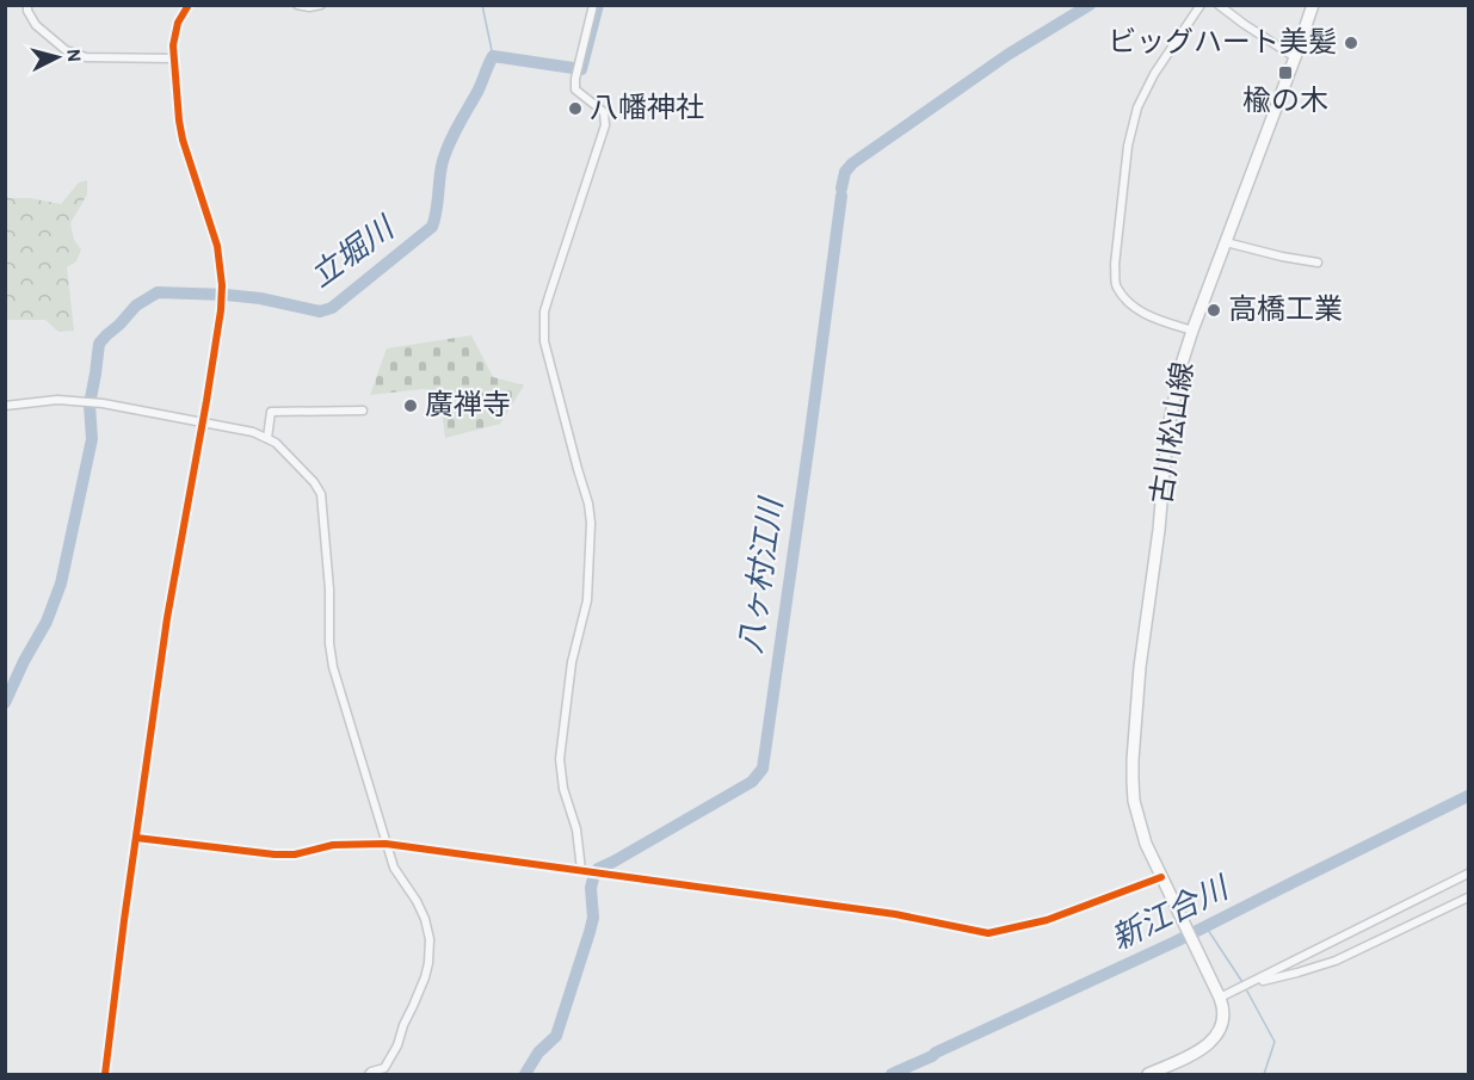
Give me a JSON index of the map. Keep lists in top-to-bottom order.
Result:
{
  "streets": {
    "main road": ["古川松山線"]
  },
  "water": ["立堀川", "八ヶ村江川", "新江合川"],
  "places": {
    "other": [
      "ビッグハート美髪",
      "八幡神社",
      "高橋工業",
      "廣禅寺"
    ],
    "transit": ["楡の木"]
  },
  "north": "right"
}
